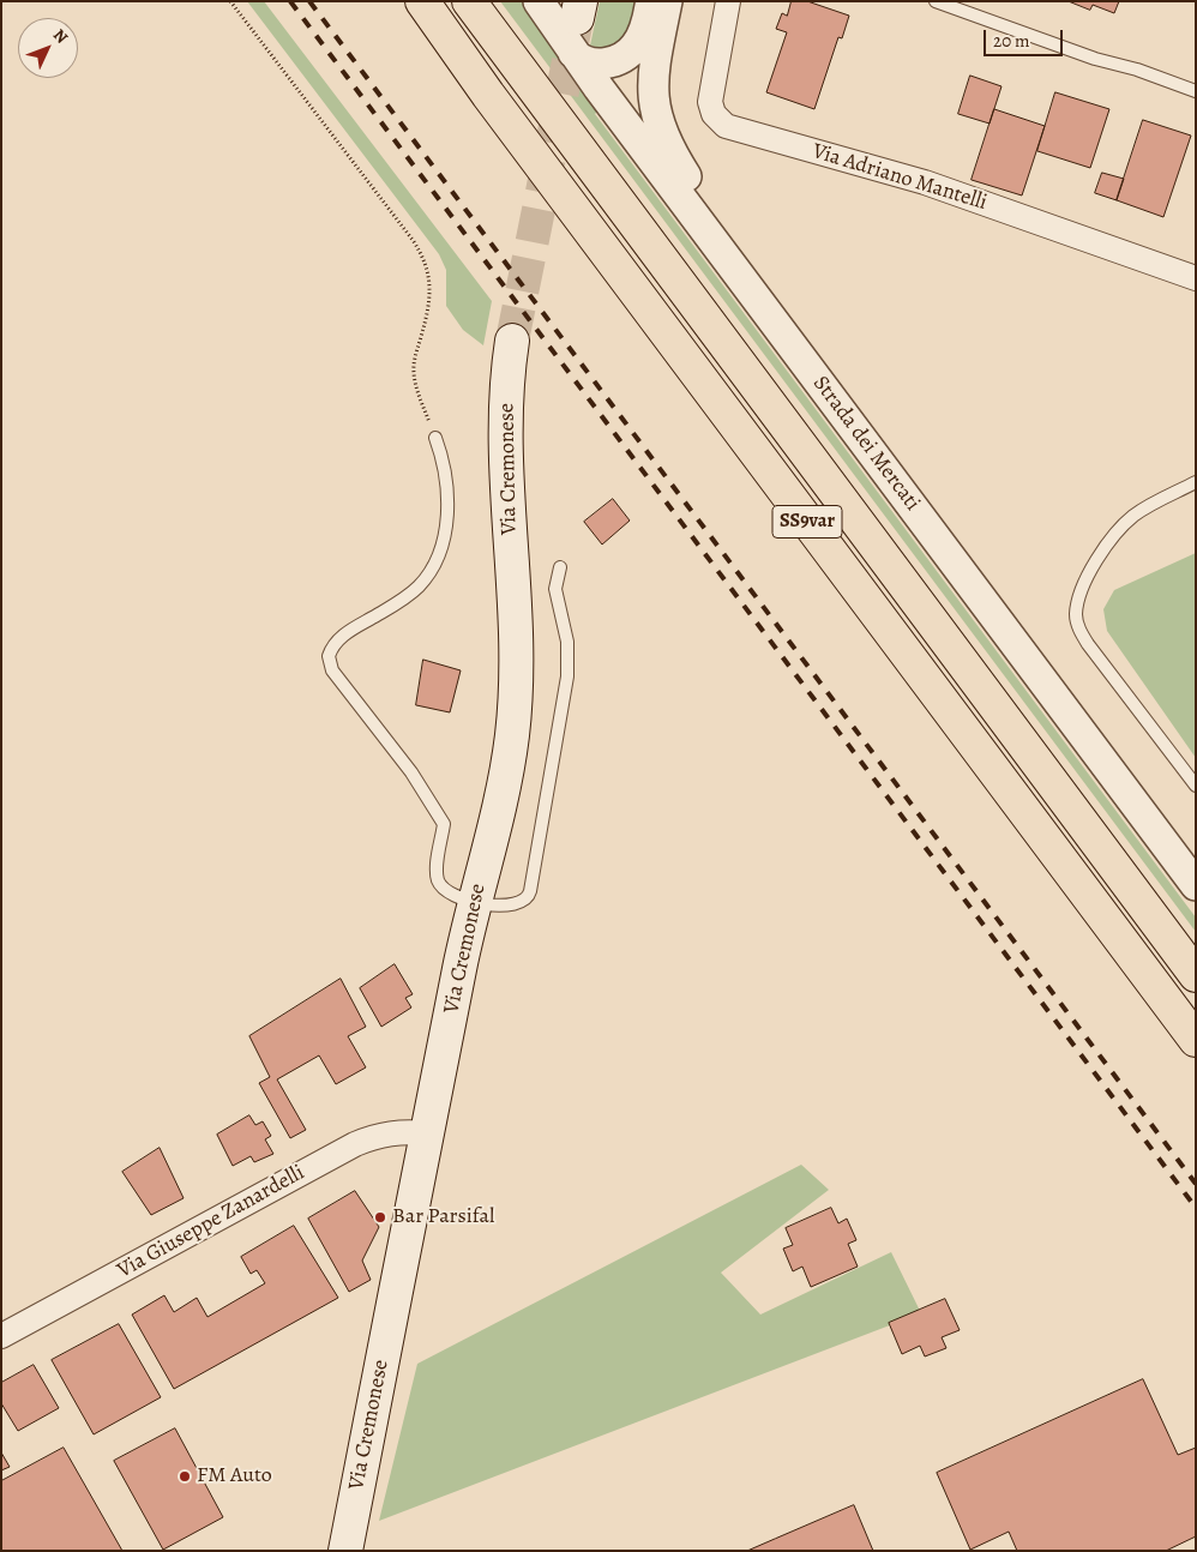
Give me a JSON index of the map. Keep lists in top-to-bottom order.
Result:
{
  "streets": {
    "highway": ["SS9var"],
    "main road": ["Via Cremonese"],
    "street": ["Via Adriano Mantelli", "Strada dei Mercati", "Via Giuseppe Zanardelli"]
  },
  "crossings": [
    ["Via Cremonese", "Via Giuseppe Zanardelli"]
  ],
  "places": ["Bar Parsifal", "FM Auto"],
  "scale_bar": "20 m",
  "north": "top right"
}
